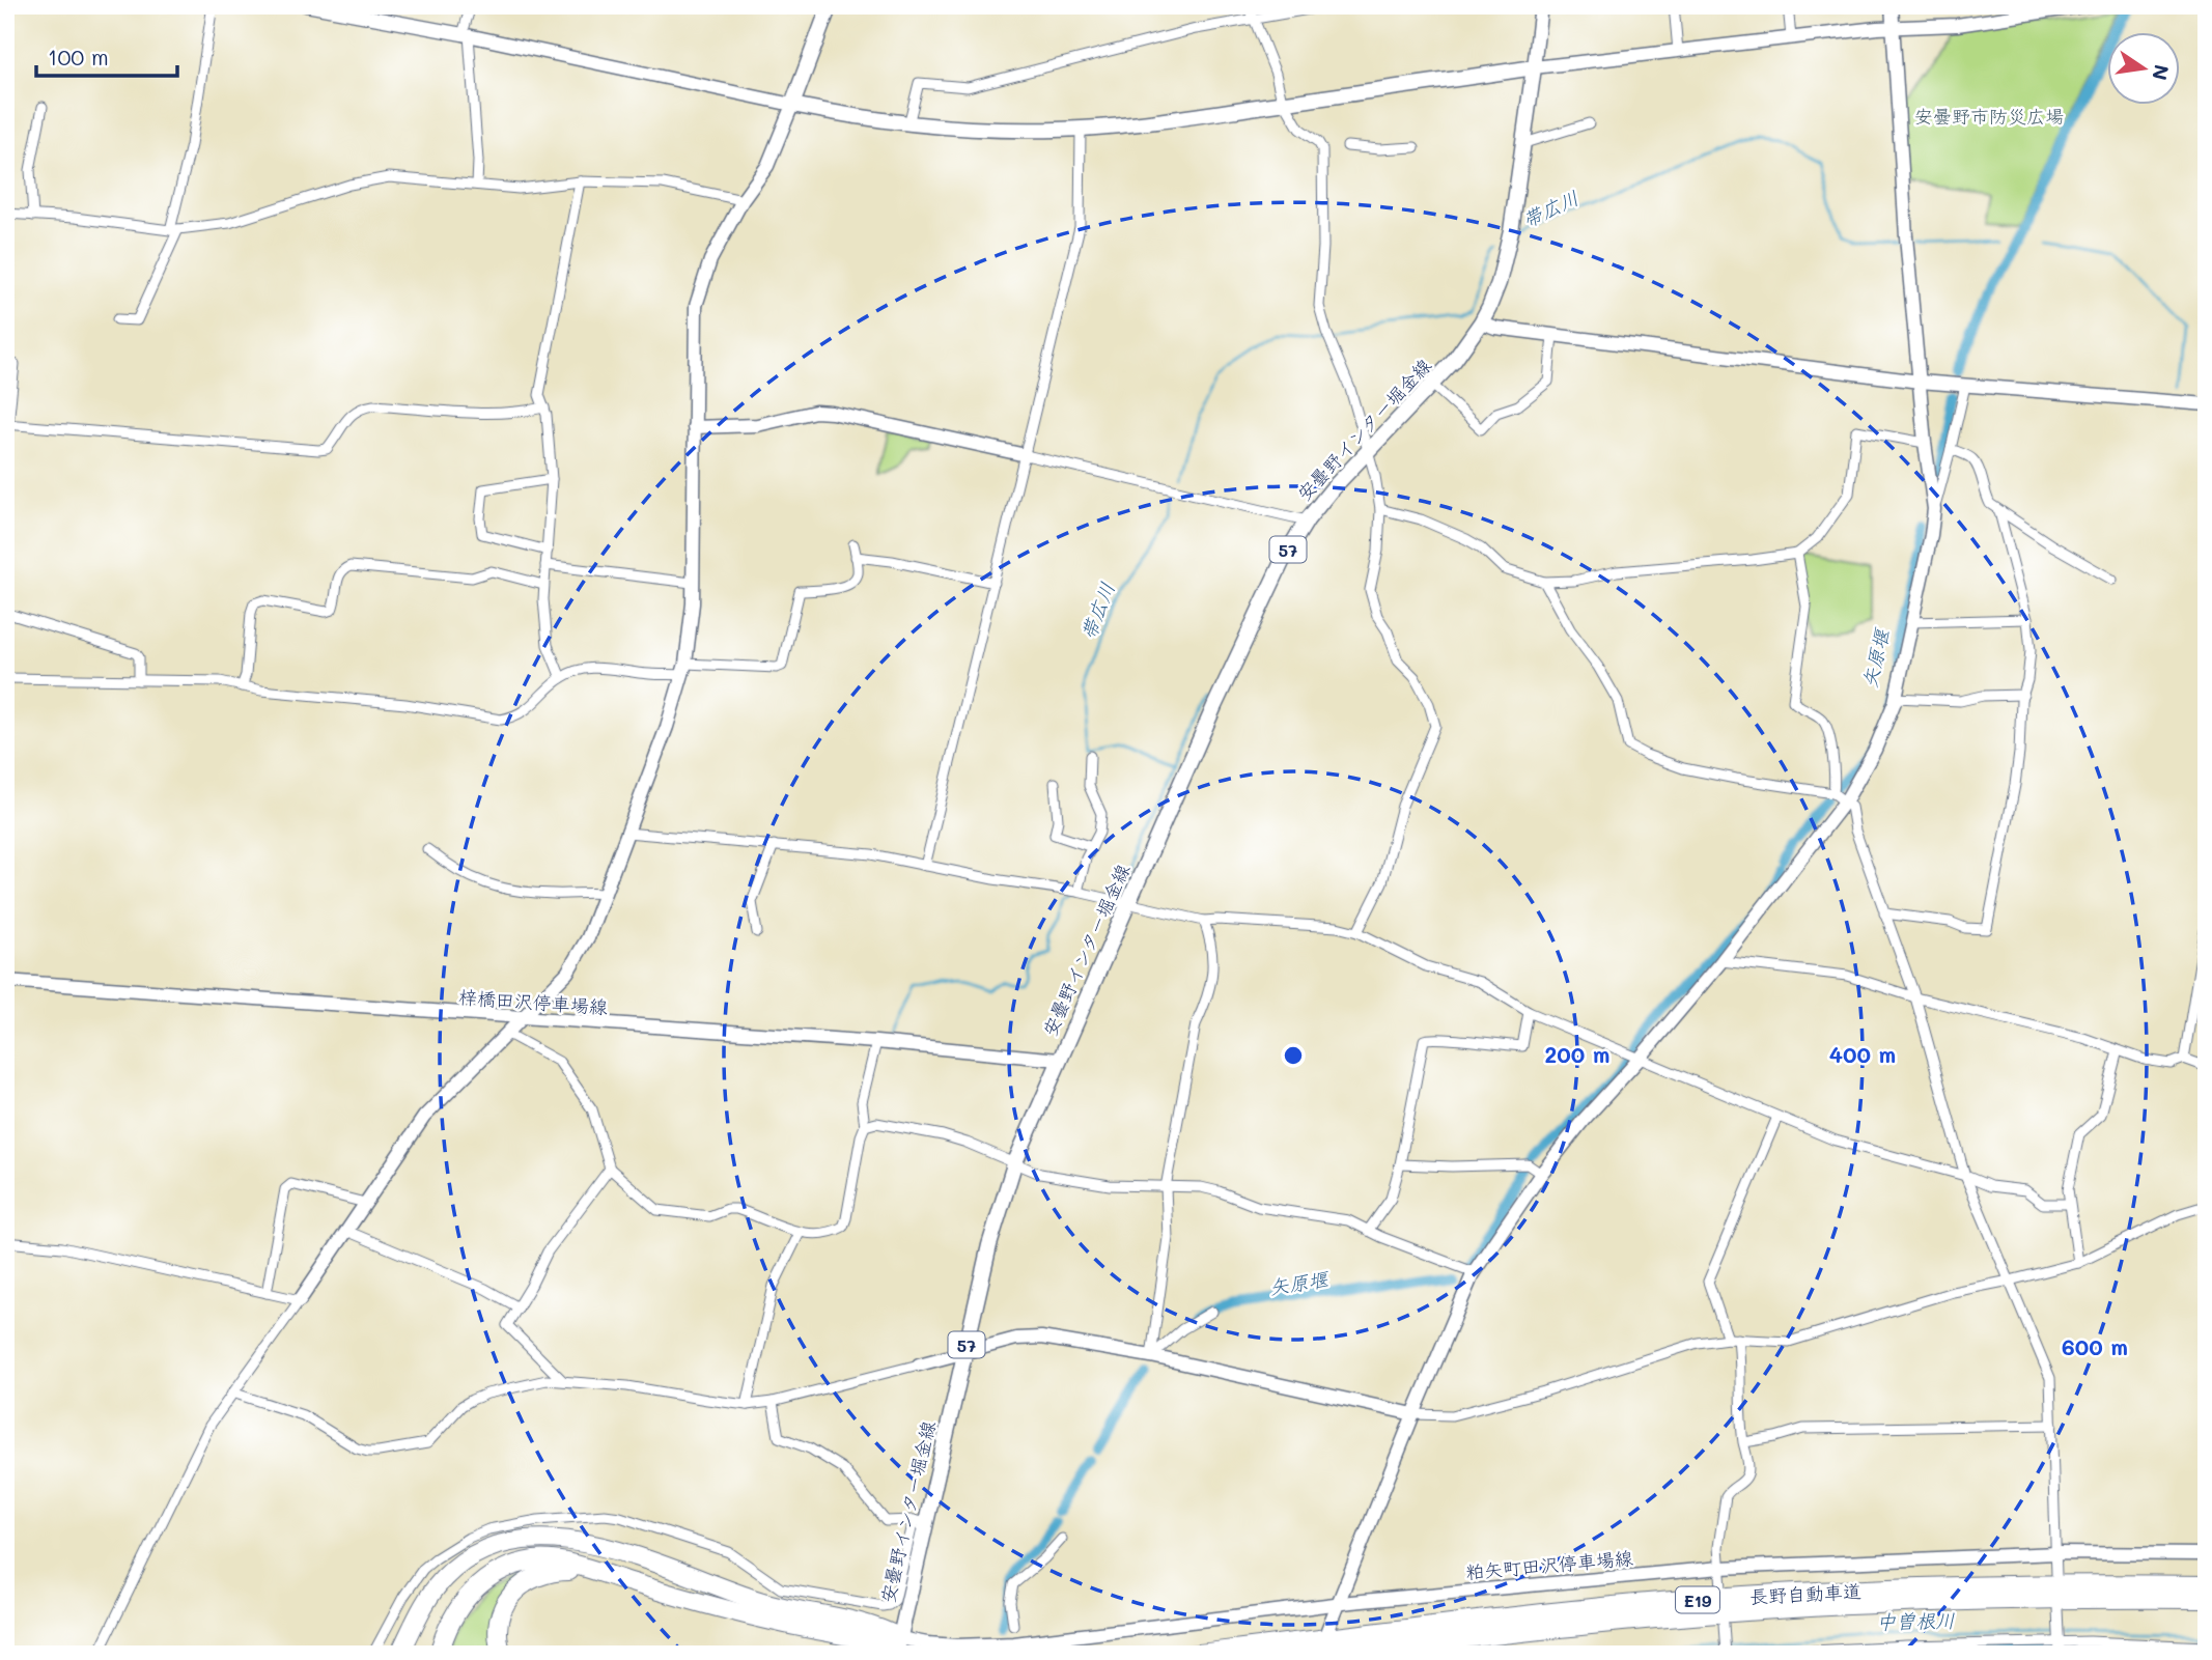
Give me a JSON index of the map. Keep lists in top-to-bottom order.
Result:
{
  "streets": {
    "highway": ["長野自動車道", "E19"],
    "main road": ["安曇野インター堀金線", "57"],
    "street": ["梓橋田沢停車場線", "粕矢町田沢停車場線"]
  },
  "crossings": [
    ["安曇野インター堀金線", "梓橋田沢停車場線"],
    ["安曇野インター堀金線", "粕矢町田沢停車場線"]
  ],
  "water": ["帯広川", "矢原堰", "中曽根川"],
  "parks": ["安曇野市防災広場"],
  "scale_bar": "100 m",
  "north": "right",
  "rings": ["200 m", "400 m", "600 m"]
}
